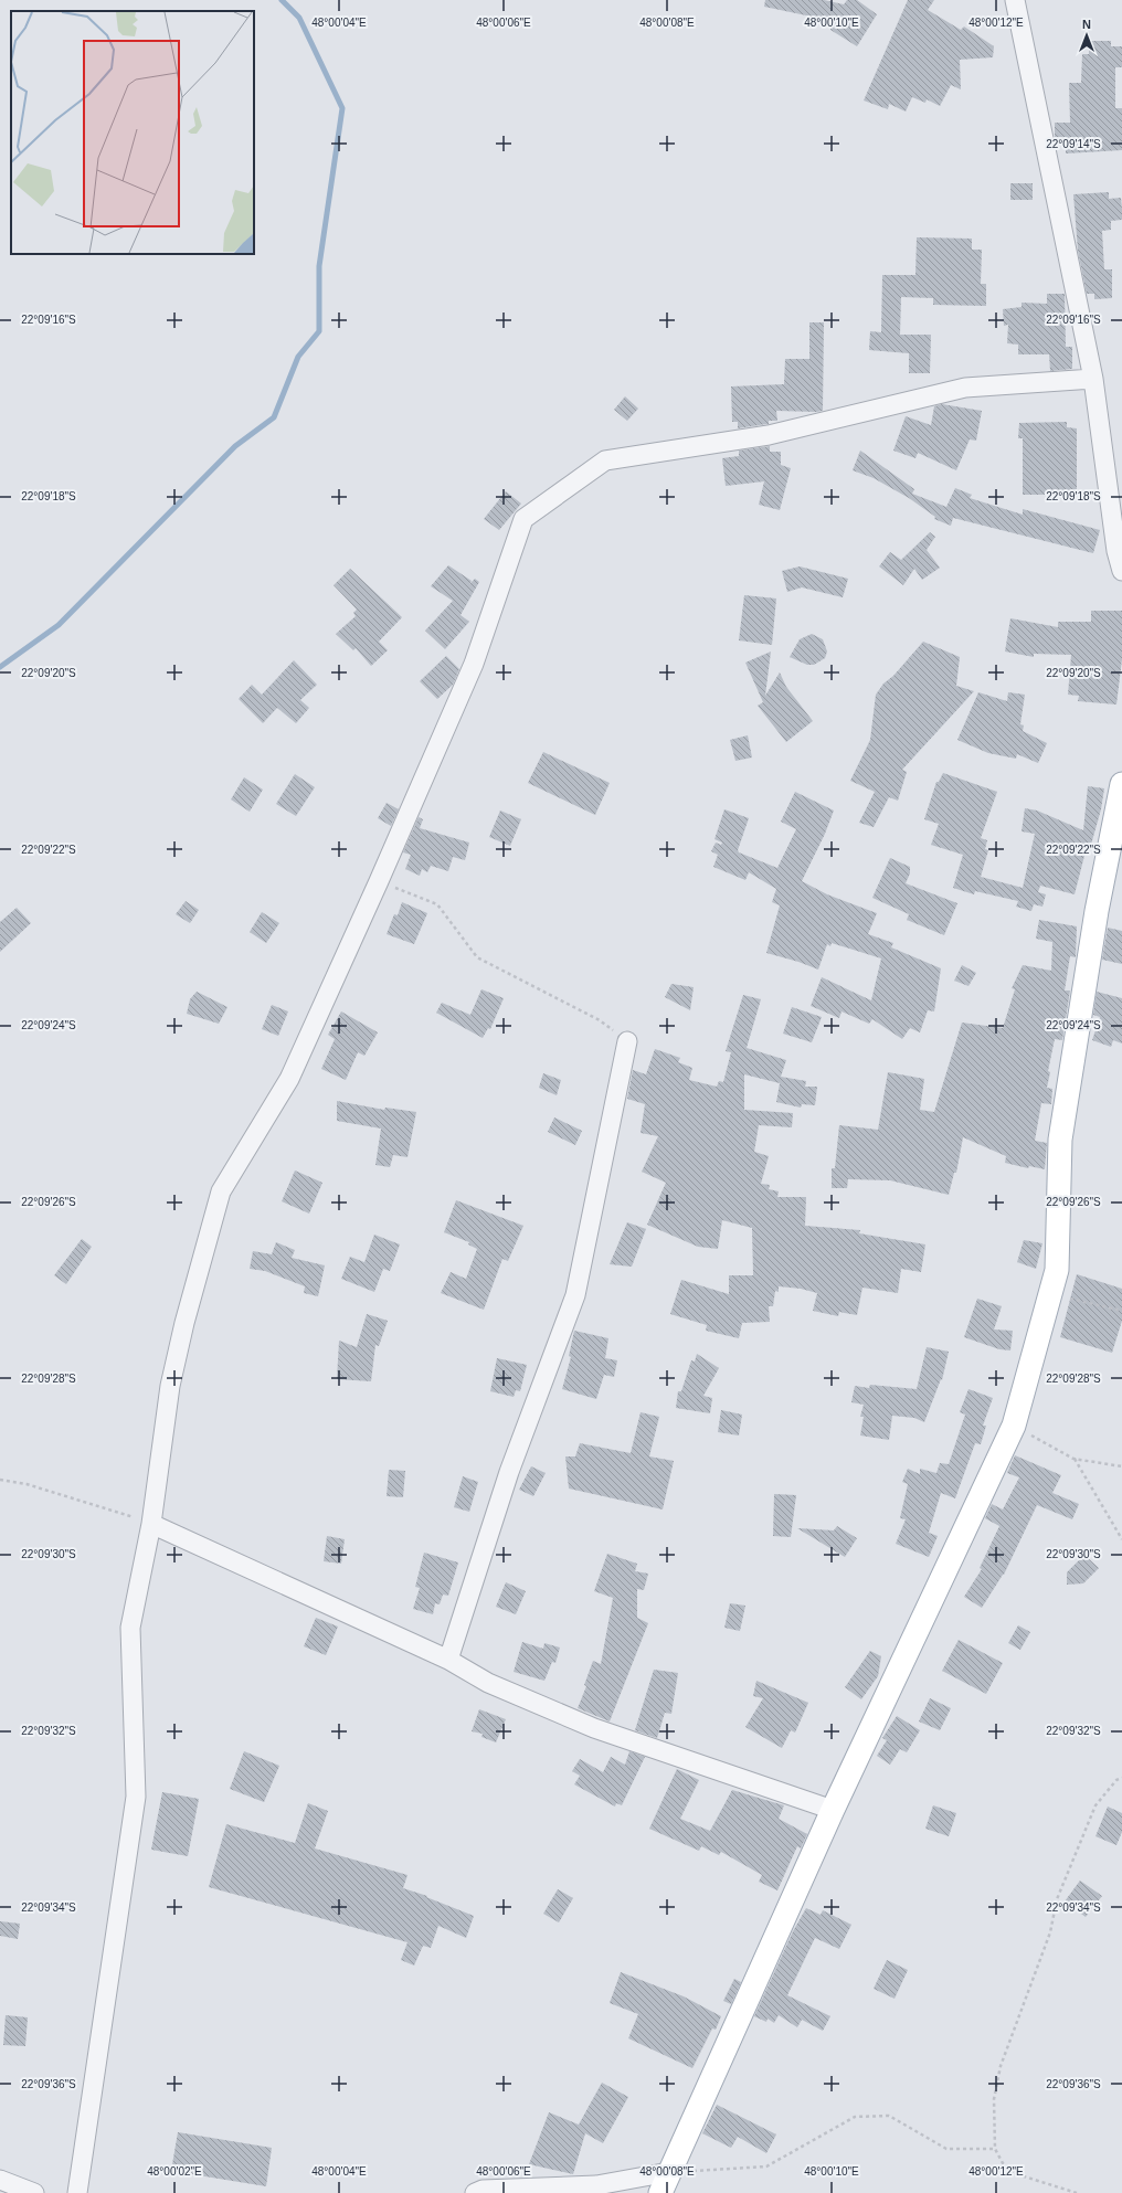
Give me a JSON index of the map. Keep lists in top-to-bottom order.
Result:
{
  "north": "top",
  "coordinates": [
    "48°00'04\"E",
    "48°00'06\"E",
    "48°00'08\"E",
    "48°00'10\"E",
    "48°00'12\"E",
    "22°09'14\"S",
    "22°09'16\"S",
    "22°09'18\"S",
    "22°09'20\"S",
    "22°09'22\"S",
    "22°09'24\"S",
    "22°09'26\"S",
    "22°09'28\"S",
    "22°09'30\"S",
    "22°09'32\"S",
    "22°09'34\"S",
    "22°09'36\"S",
    "48°00'02\"E"
  ]
}
